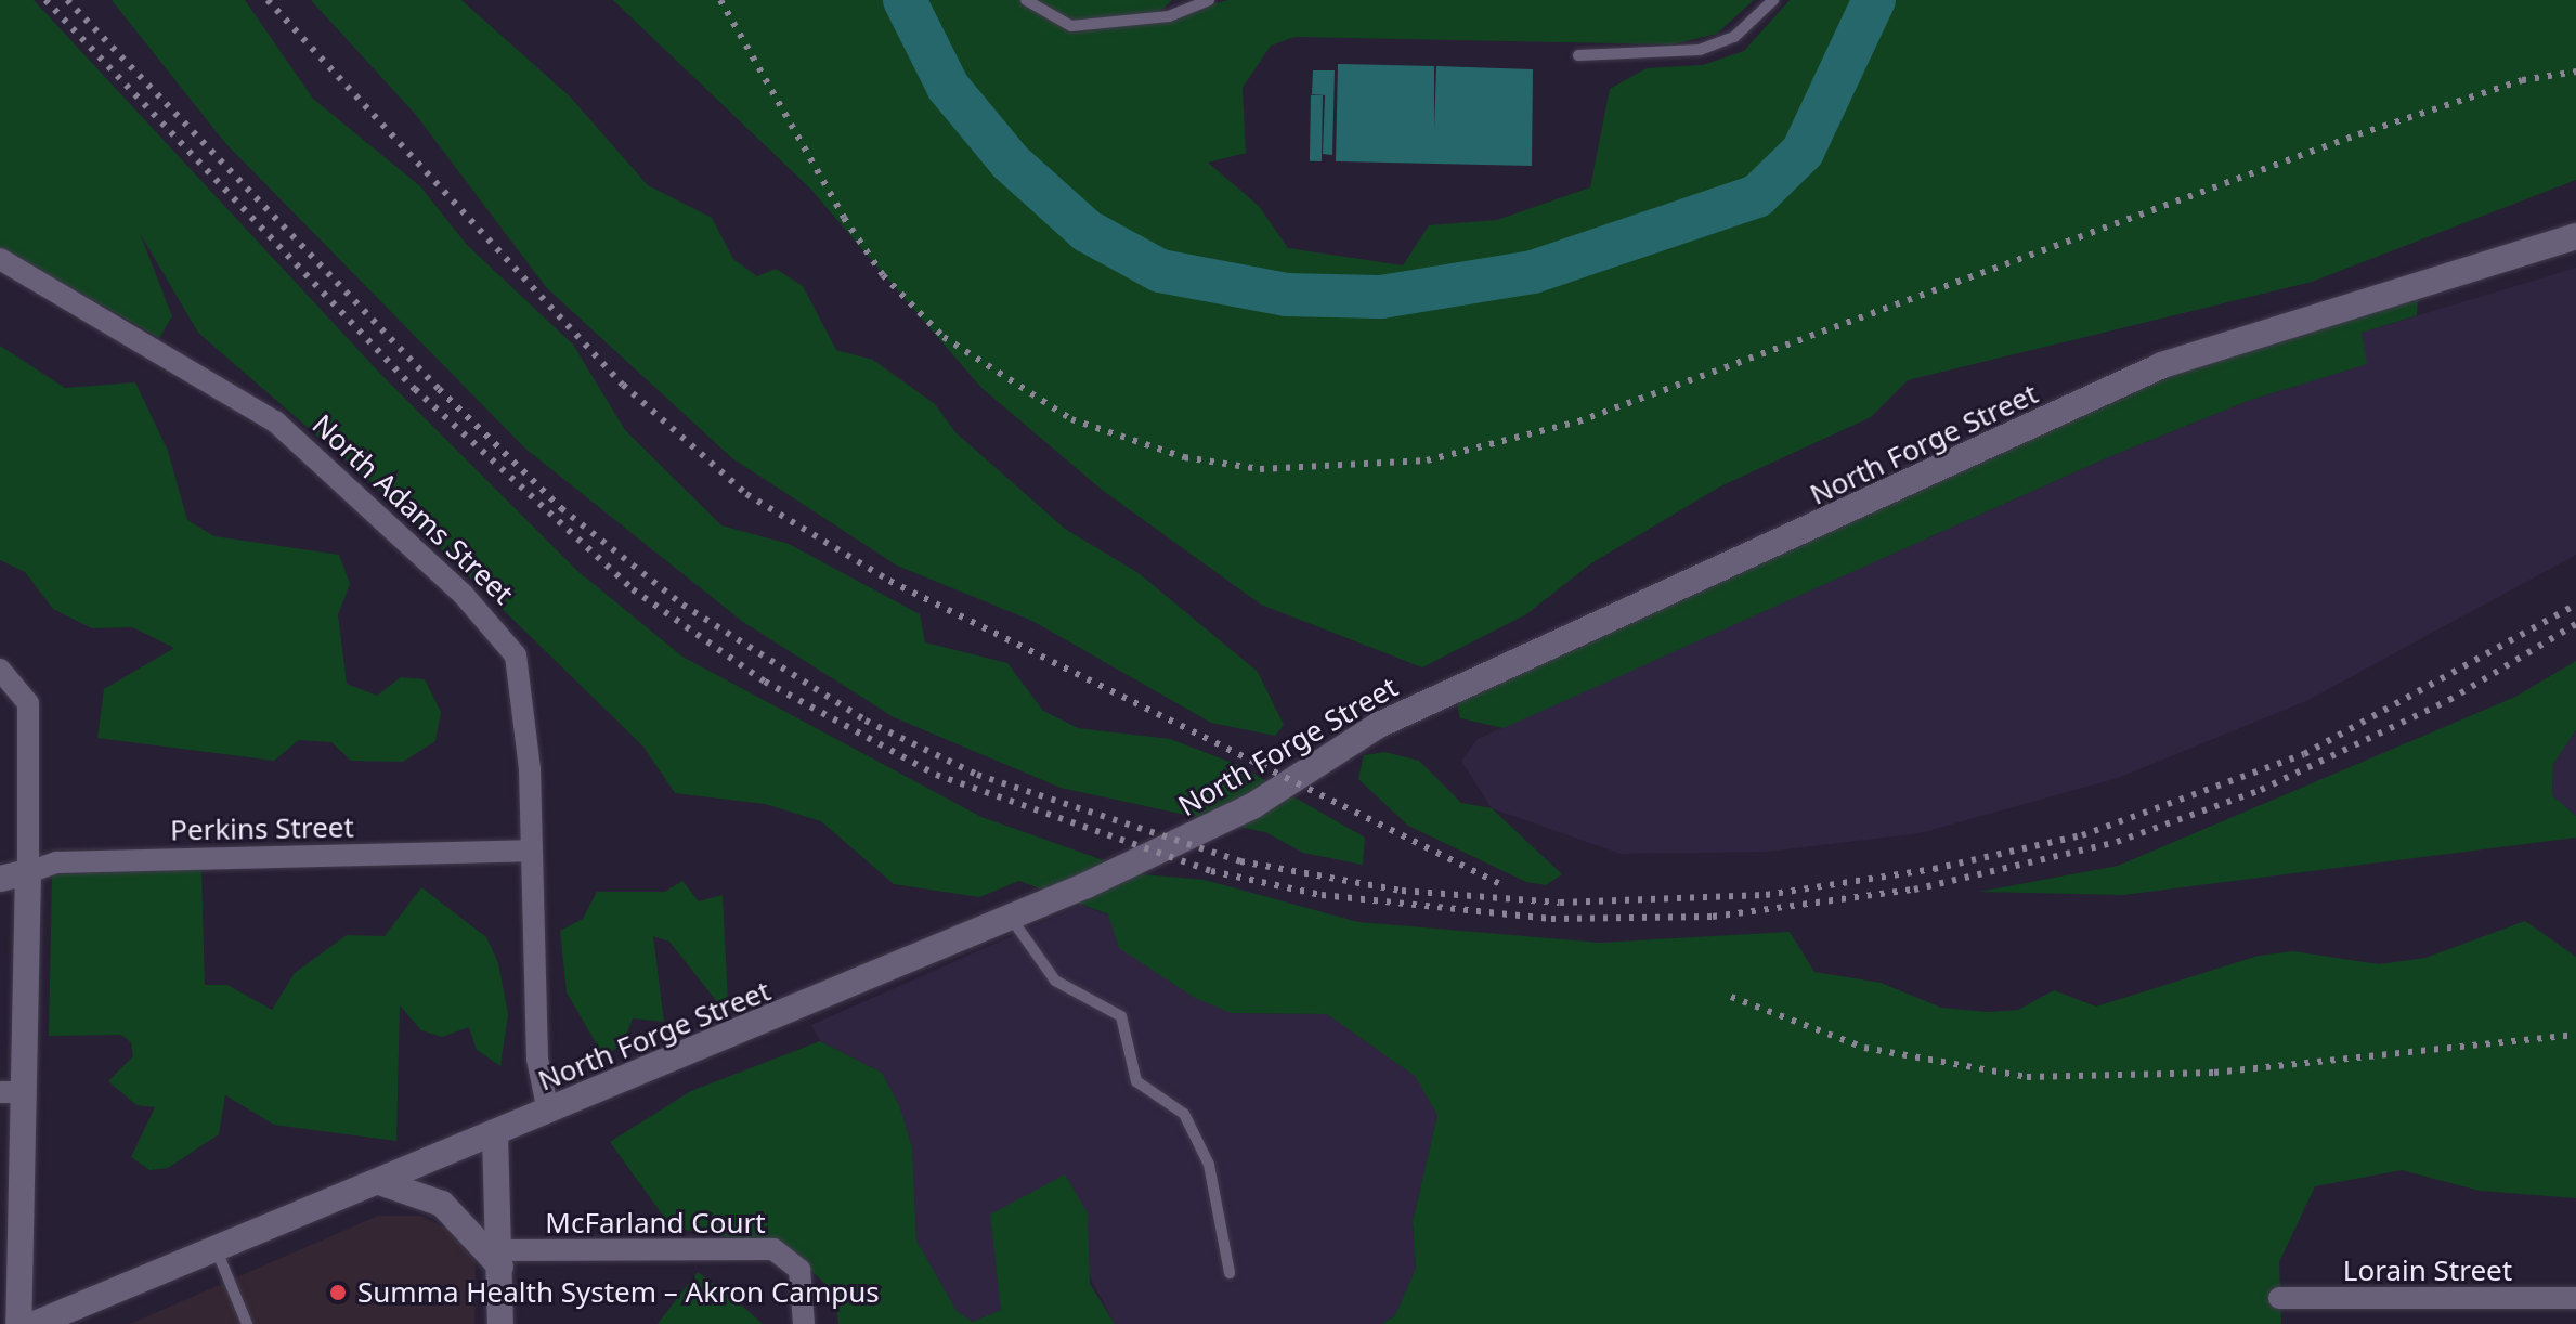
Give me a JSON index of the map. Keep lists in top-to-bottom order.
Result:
{
  "streets": {
    "street": [
      "North Forge Street",
      "North Adams Street",
      "Perkins Street",
      "McFarland Court",
      "Lorain Street"
    ]
  },
  "crossings": [
    ["North Forge Street", "North Adams Street"],
    ["North Adams Street", "Perkins Street"]
  ],
  "places": ["Summa Health System – Akron Campus"]
}
